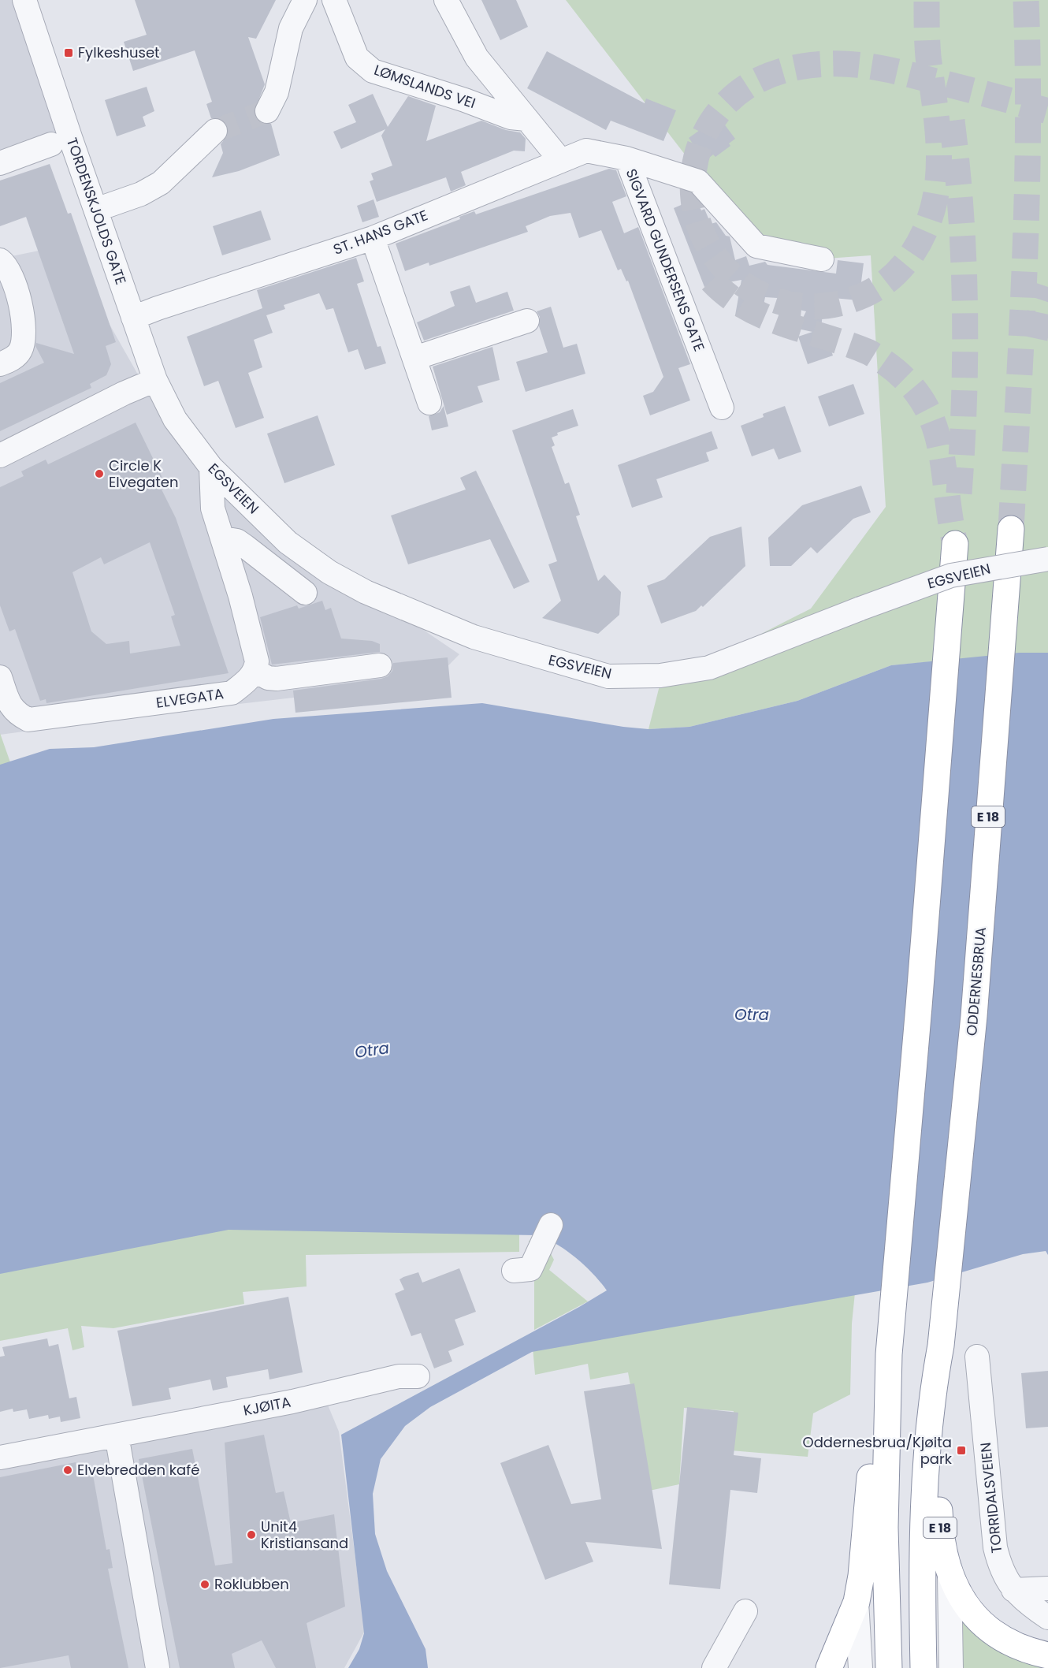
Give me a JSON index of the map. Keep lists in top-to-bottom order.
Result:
{
  "streets": {
    "highway": ["E 18", "ODDERNESBRUA"],
    "street": [
      "LØMSLANDS VEI",
      "TORDENSKJOLDS GATE",
      "ST. HANS GATE",
      "SIGVARD GUNDERSENS GATE",
      "EGSVEIEN",
      "ELVEGATA",
      "KJØITA",
      "TORRIDALSVEIEN"
    ]
  },
  "crossings": [
    ["TORDENSKJOLDS GATE", "ST. HANS GATE"],
    ["TORDENSKJOLDS GATE", "EGSVEIEN"],
    ["ST. HANS GATE", "SIGVARD GUNDERSENS GATE"],
    ["E 18", "ODDERNESBRUA"]
  ],
  "water": ["Otra"],
  "places": {
    "transit": ["Fylkeshuset", "Oddernesbrua/Kjøita park"],
    "other": [
      "Circle K Elvegaten",
      "Elvebredden kafé",
      "Unit4 Kristiansand",
      "Roklubben"
    ]
  }
}
